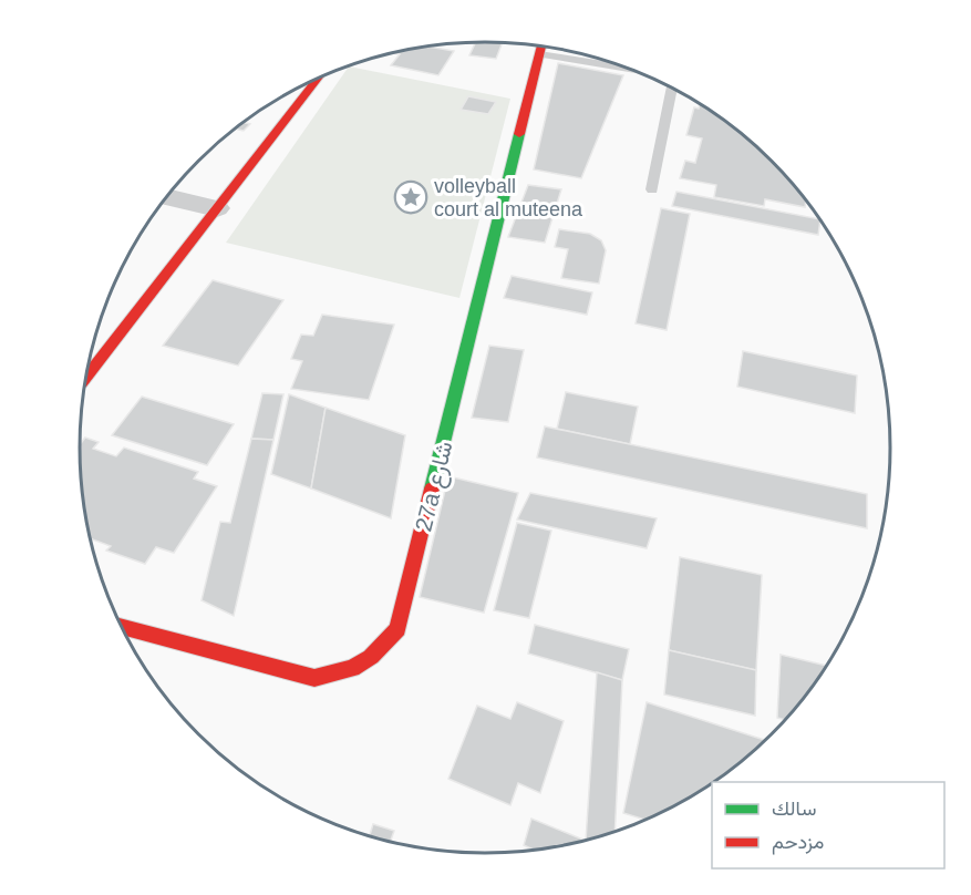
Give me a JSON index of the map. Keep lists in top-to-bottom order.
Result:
{
  "streets": {
    "street": ["27a شارع"]
  },
  "places": {
    "place": ["volleyball court al muteena"]
  },
  "legend": ["سالك", "مزدحم"]
}
